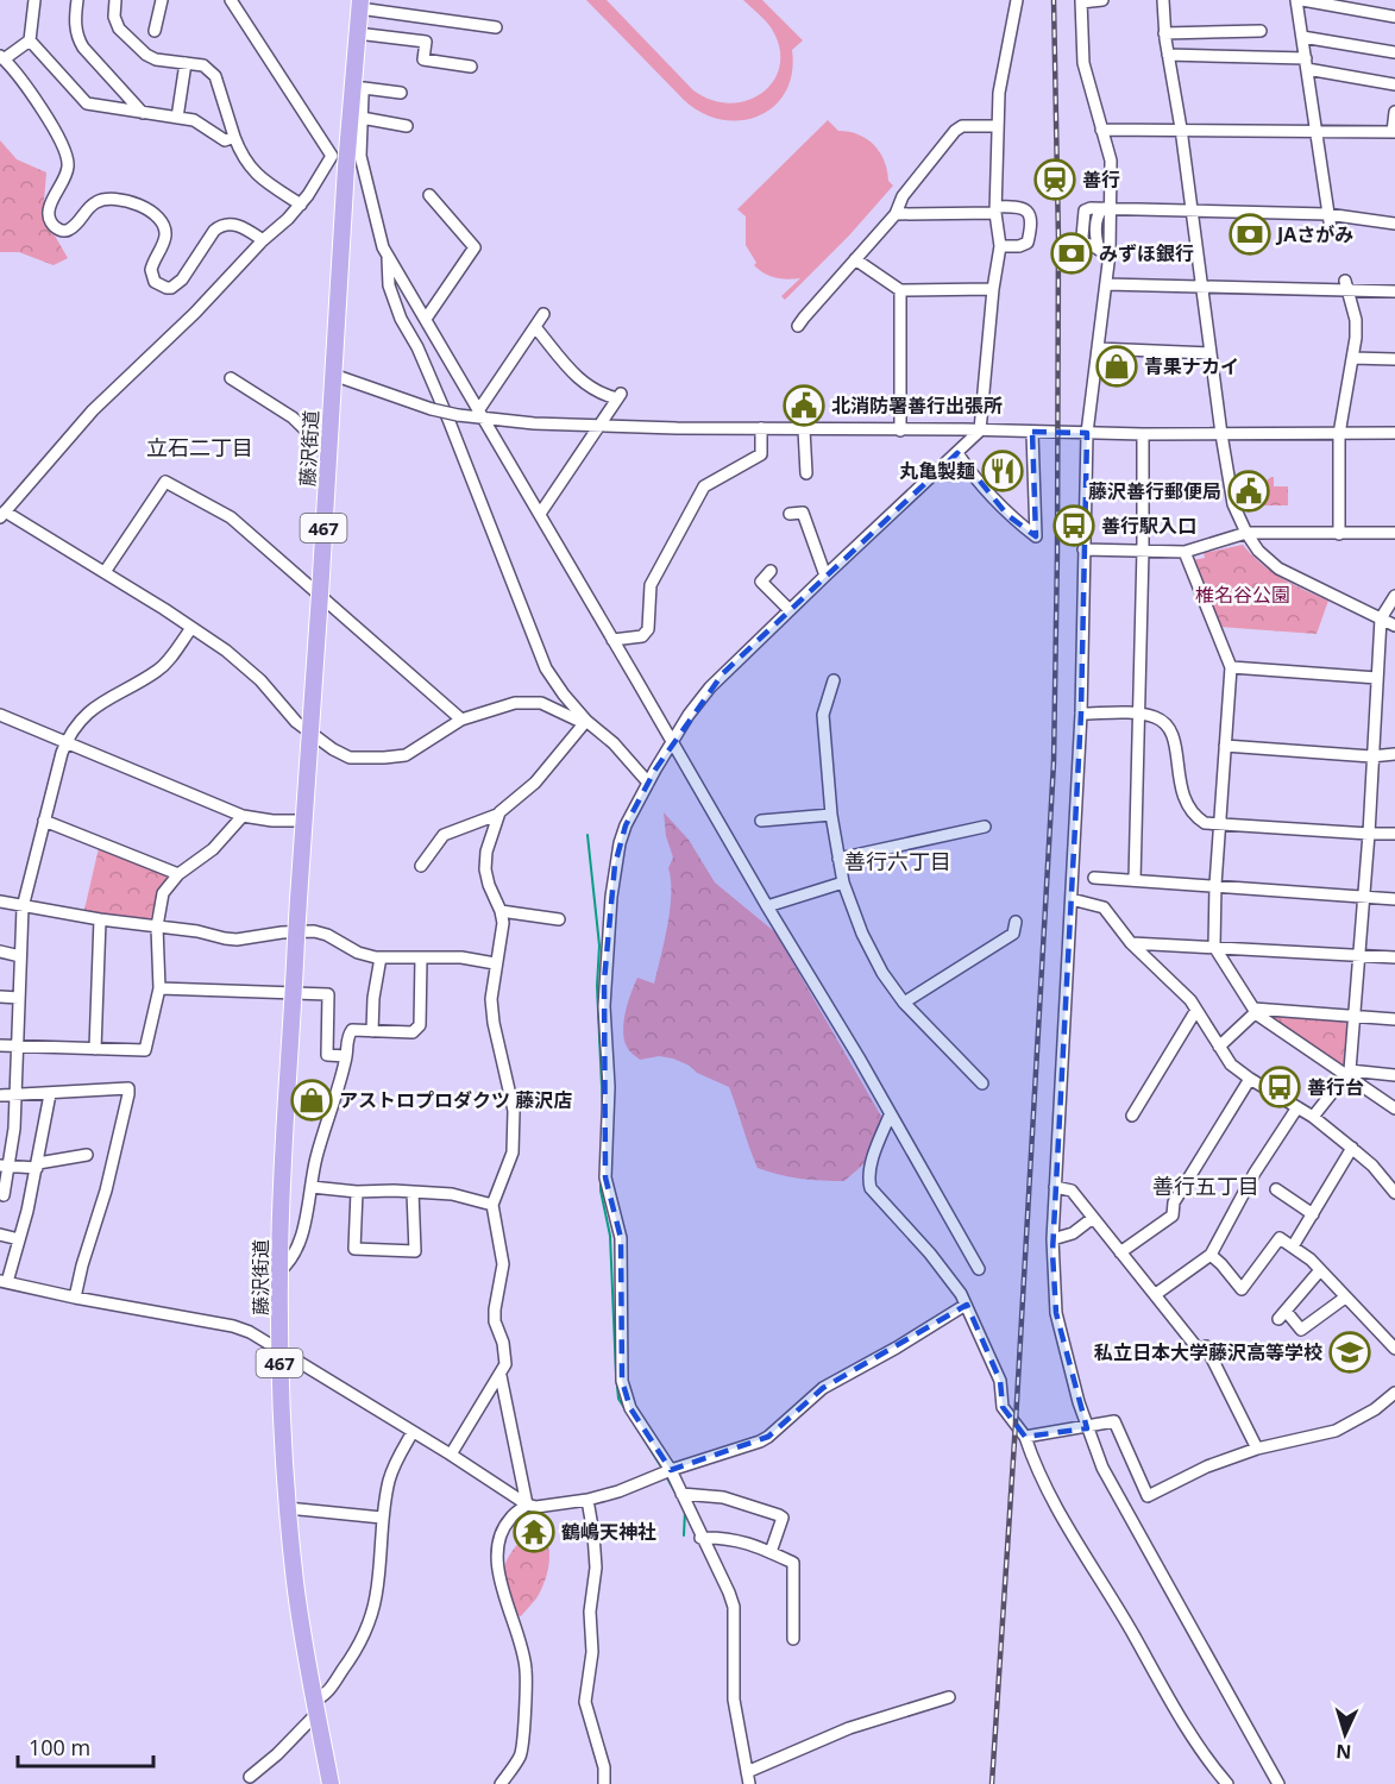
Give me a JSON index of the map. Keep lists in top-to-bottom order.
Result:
{
  "streets": {
    "highway": ["藤沢街道", "467"]
  },
  "districts": ["立石二丁目", "善行六丁目", "善行五丁目"],
  "parks": ["椎名谷公園"],
  "places": {
    "station": ["善行"],
    "bank": ["JAさがみ", "みずほ銀行"],
    "shop": ["青果ナカイ", "アストロプロダクツ 藤沢店"],
    "public building": ["北消防署善行出張所", "藤沢善行郵便局"],
    "restaurant": ["丸亀製麺"],
    "bus stop": ["善行駅入口", "善行台"],
    "school or university": ["私立日本大学藤沢高等学校"],
    "temple": ["鶴嶋天神社"]
  },
  "scale_bar": "100 m",
  "north": "bottom"
}
